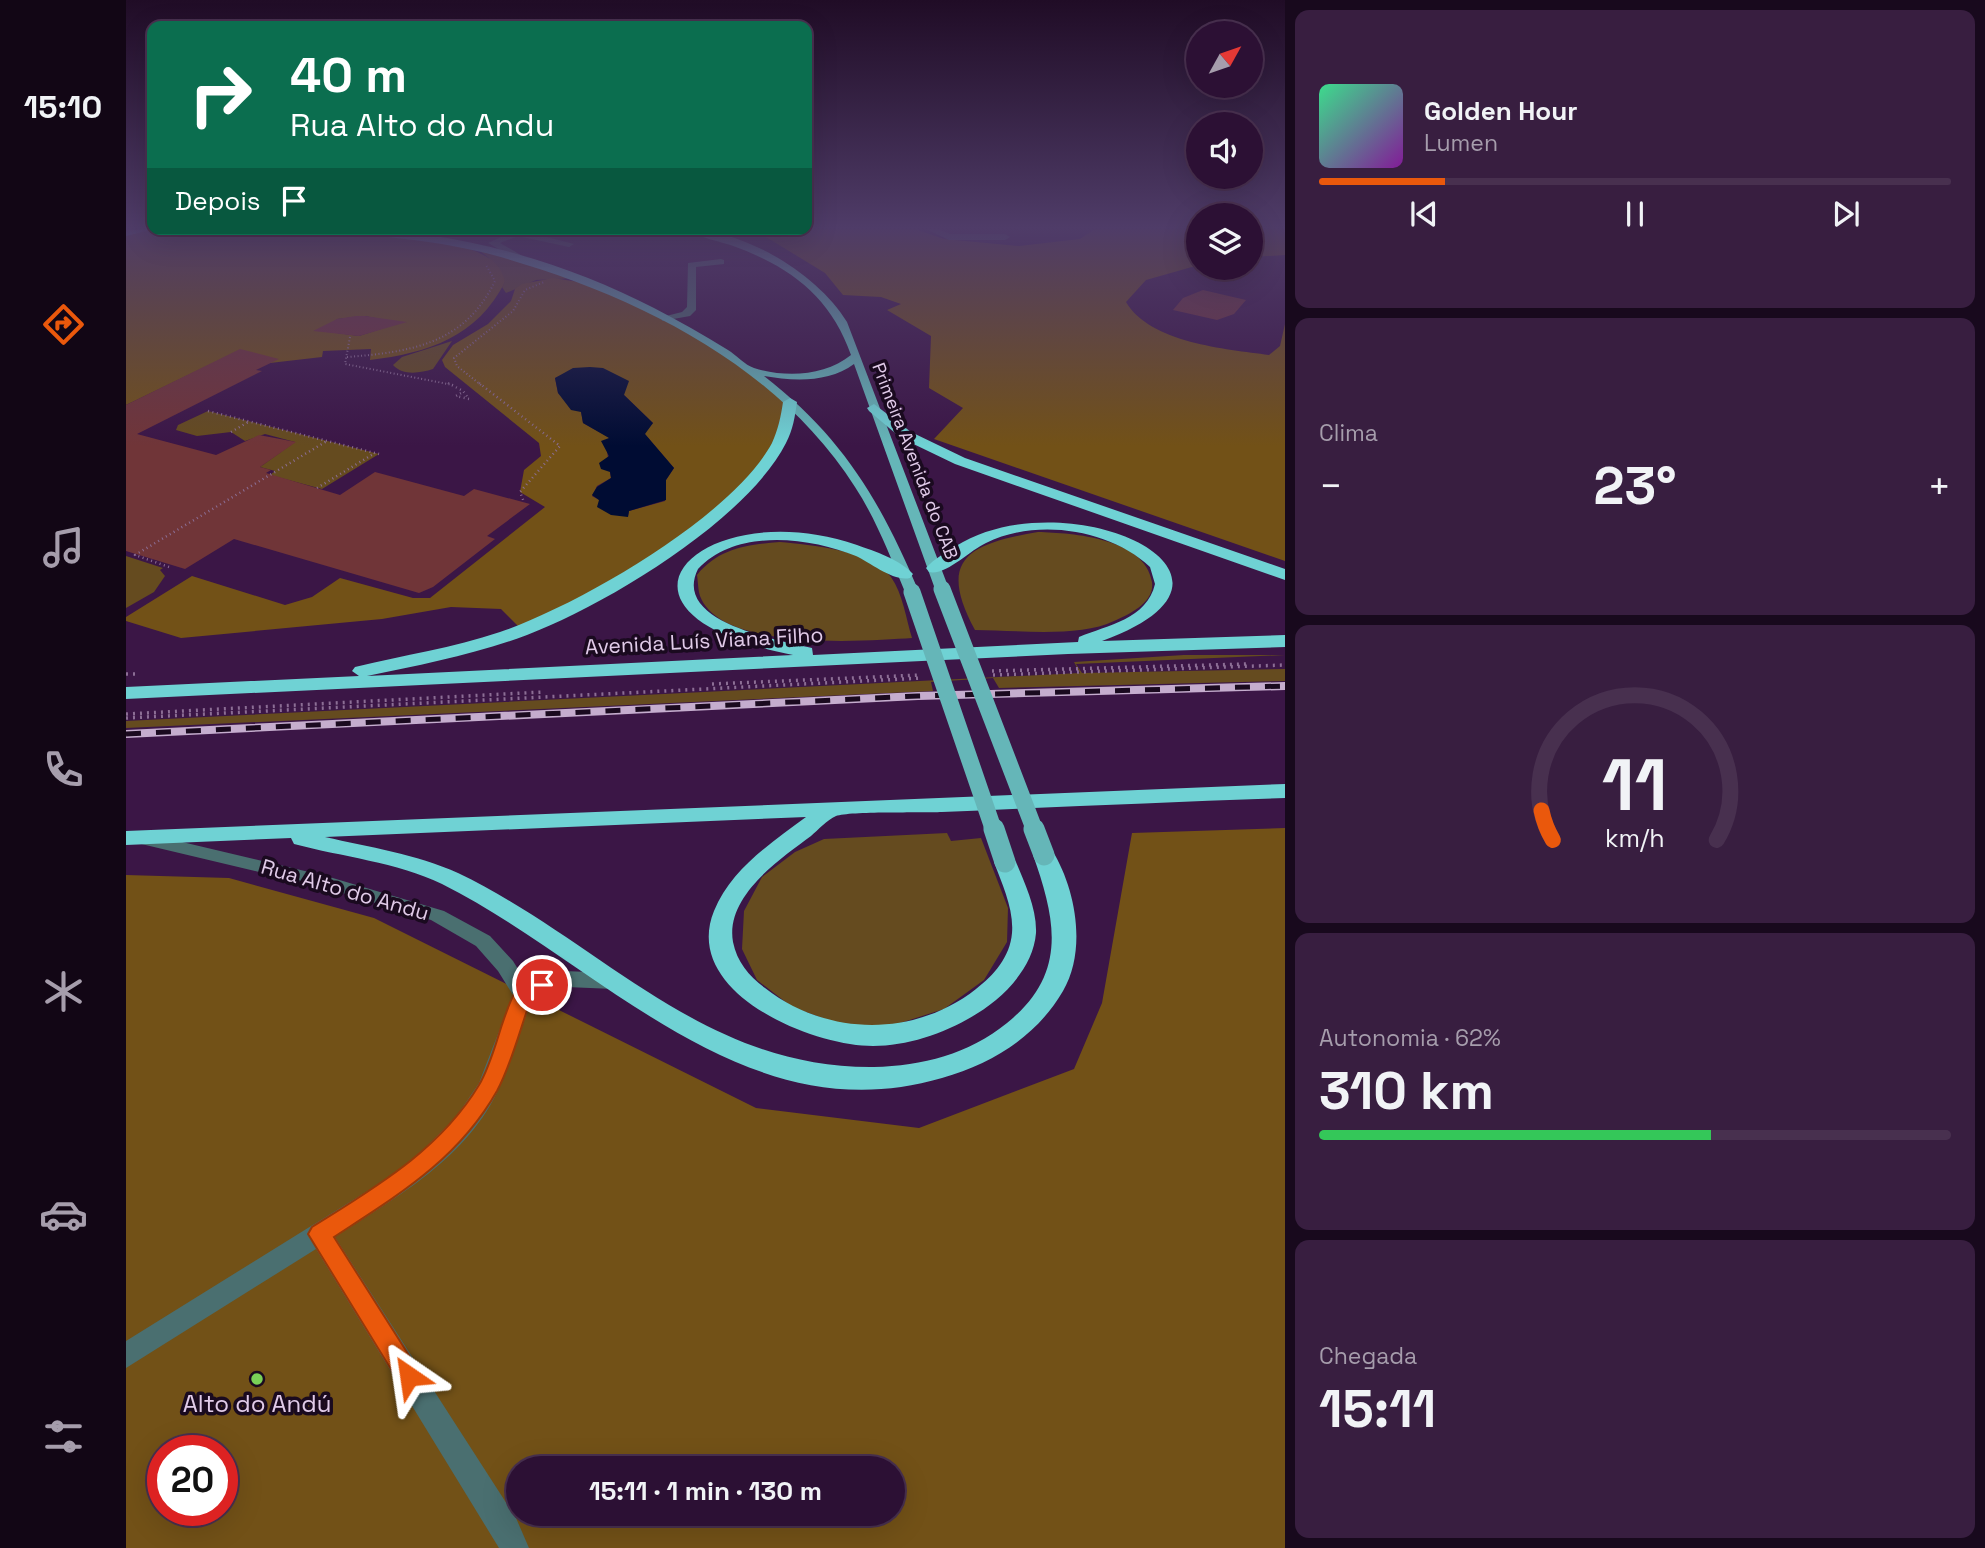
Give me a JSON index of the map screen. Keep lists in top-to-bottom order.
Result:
{
  "streets": {
    "highway": ["Avenida Luís Viana Filho"],
    "main road": ["Primeira Avenida do CAB"],
    "lane": ["Rua Alto do Andu"]
  },
  "places": ["Alto do Andú"],
  "north": "top right",
  "page": {
    "tabs": "15:10",
    "turn": ["40 m", "Rua Alto do Andu"],
    "song": ["Golden Hour", "Lumen"],
    "then": "Depois",
    "tile": [
      "Clima",
      ["Autonomia · 62%", "310 km"],
      ["Chegada", "15:11"]
    ],
    "heat": ["−", "23°", "+"],
    "limit": "20",
    "trip": "15:11 · 1 min · 130 m",
    "gauge": ["11", "km/h"]
  }
}
